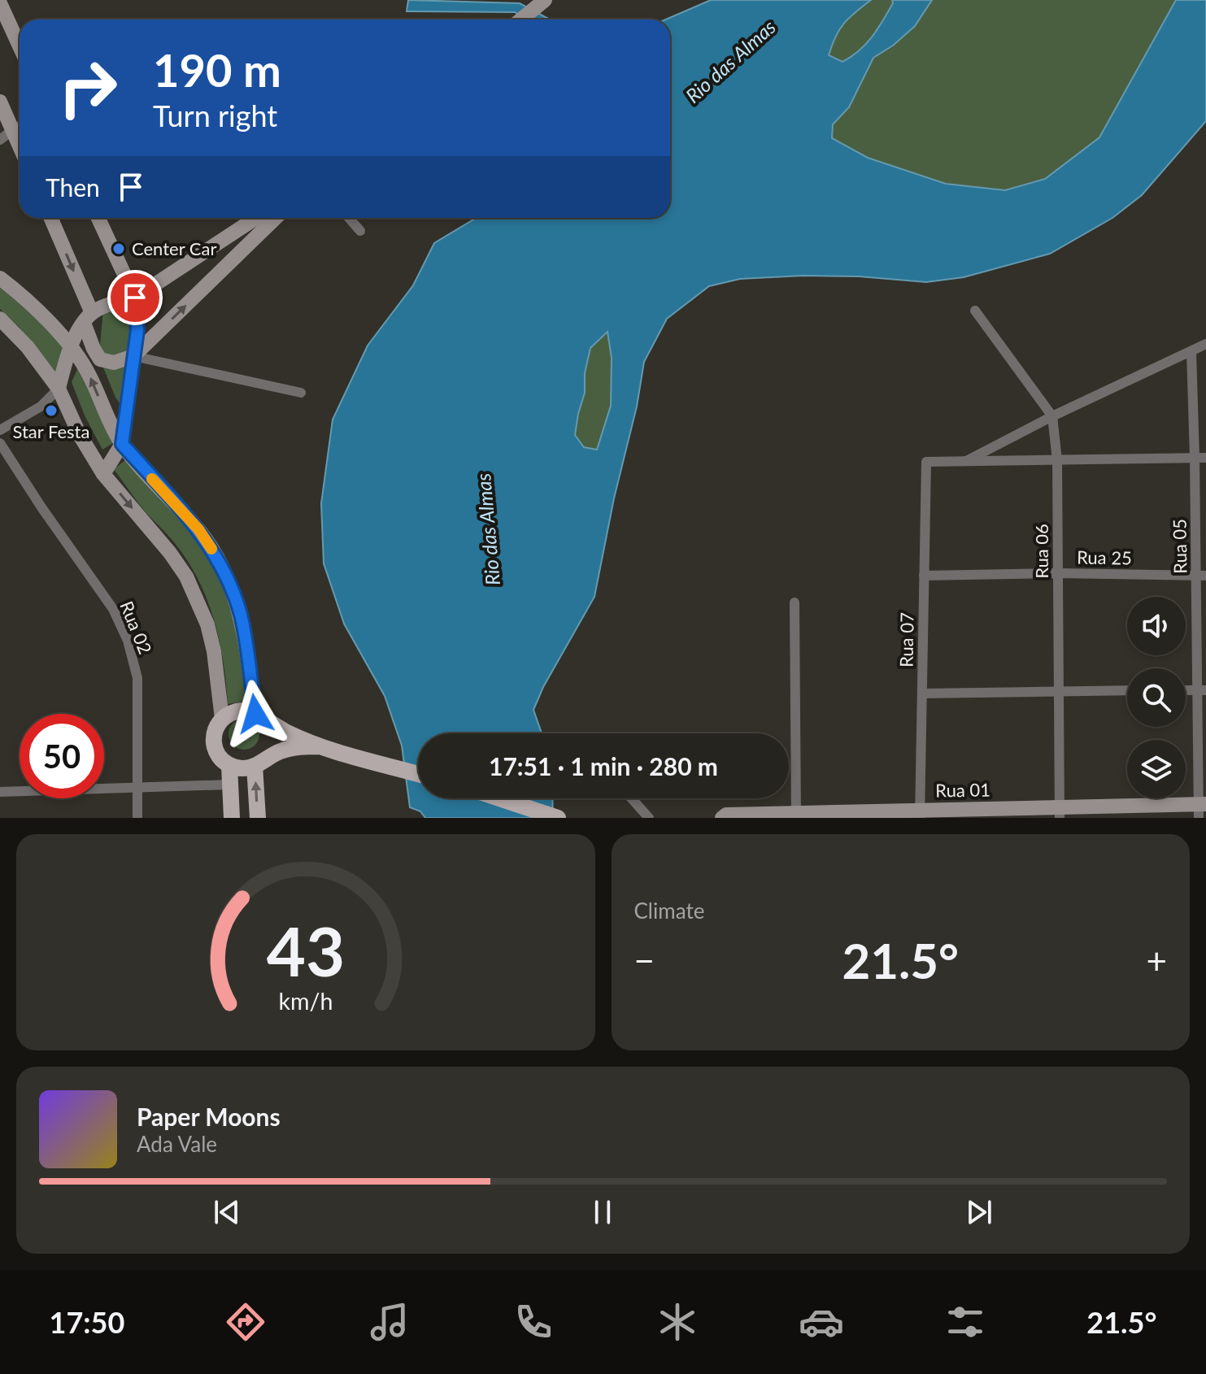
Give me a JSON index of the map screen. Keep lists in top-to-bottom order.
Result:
{
  "streets": {
    "main road": ["Rua 01"],
    "street": [
      "Rua 05",
      "Rua 06",
      "Rua 25",
      "Rua 02",
      "Rua 07"
    ]
  },
  "crossings": [
    ["Rua 05", "Rua 25"],
    ["Rua 05", "Rua 01"],
    ["Rua 06", "Rua 25"],
    ["Rua 06", "Rua 01"],
    ["Rua 25", "Rua 07"],
    ["Rua 07", "Rua 01"]
  ],
  "water": ["Rio das Almas"],
  "places": ["Center Car", "Star Festa"],
  "page": {
    "turn": ["190 m", "Turn right"],
    "then": "Then",
    "limit": "50",
    "trip": "17:51 · 1 min · 280 m",
    "tile": "Climate",
    "heat": ["−", "21.5°", "+"],
    "song": ["Paper Moons", "Ada Vale"],
    "tabs": ["17:50", "21.5°"],
    "gauge": ["43", "km/h"]
  }
}
